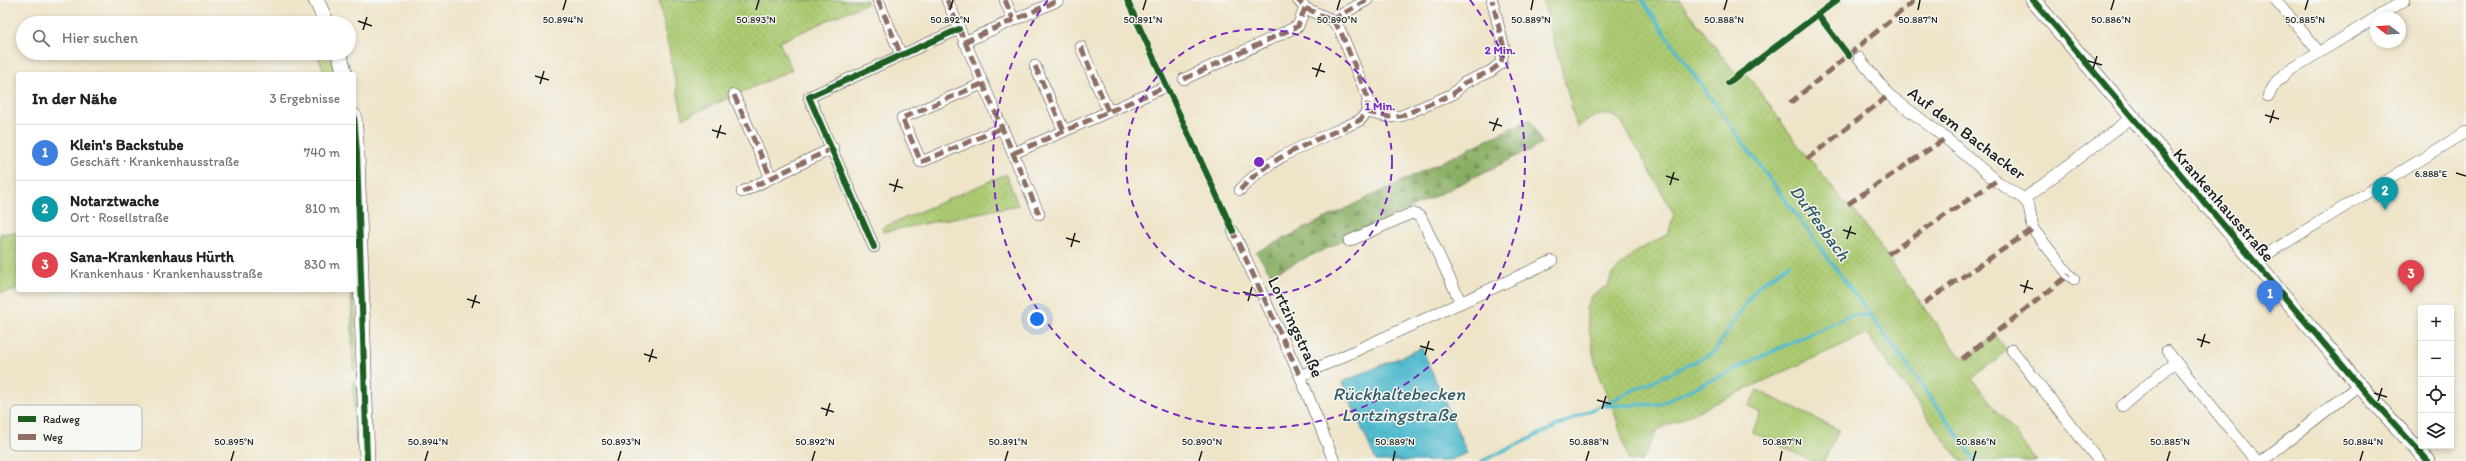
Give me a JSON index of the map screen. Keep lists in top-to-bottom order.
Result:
{
  "streets": {
    "street": ["Auf dem Bachacker", "Krankenhausstraße", "Lortzingstraße"]
  },
  "crossings": [
    ["Auf dem Bachacker", "Krankenhausstraße"]
  ],
  "water": ["Duffesbach", "Rückhaltebecken Lortzingstraße"],
  "legend": ["Radweg", "Weg"],
  "north": "left",
  "page": {
    "search": "Hier suchen",
    "heading": ["In der Nähe", "3 Ergebnisse"],
    "list": [
      {
        "mark": "1",
        "name": "Klein's Backstube",
        "note": "Geschäft · Krankenhausstraße",
        "value": "740 m"
      },
      {
        "mark": "2",
        "name": "Notarztwache",
        "note": "Ort · Rosellstraße",
        "value": "810 m"
      },
      {
        "mark": "3",
        "name": "Sana-Krankenhaus Hürth",
        "note": "Krankenhaus · Krankenhausstraße",
        "value": "830 m"
      }
    ],
    "pins": ["2", "3", "1"],
    "map_buttons": ["+", "−"]
  },
  "coordinates": [
    "50.894°N",
    "50.893°N",
    "50.892°N",
    "50.891°N",
    "50.890°N",
    "50.889°N",
    "50.888°N",
    "50.887°N",
    "50.886°N",
    "50.885°N",
    "6.888°E",
    "50.895°N",
    "50.884°N"
  ],
  "rings": ["2 Min.", "1 Min."]
}
